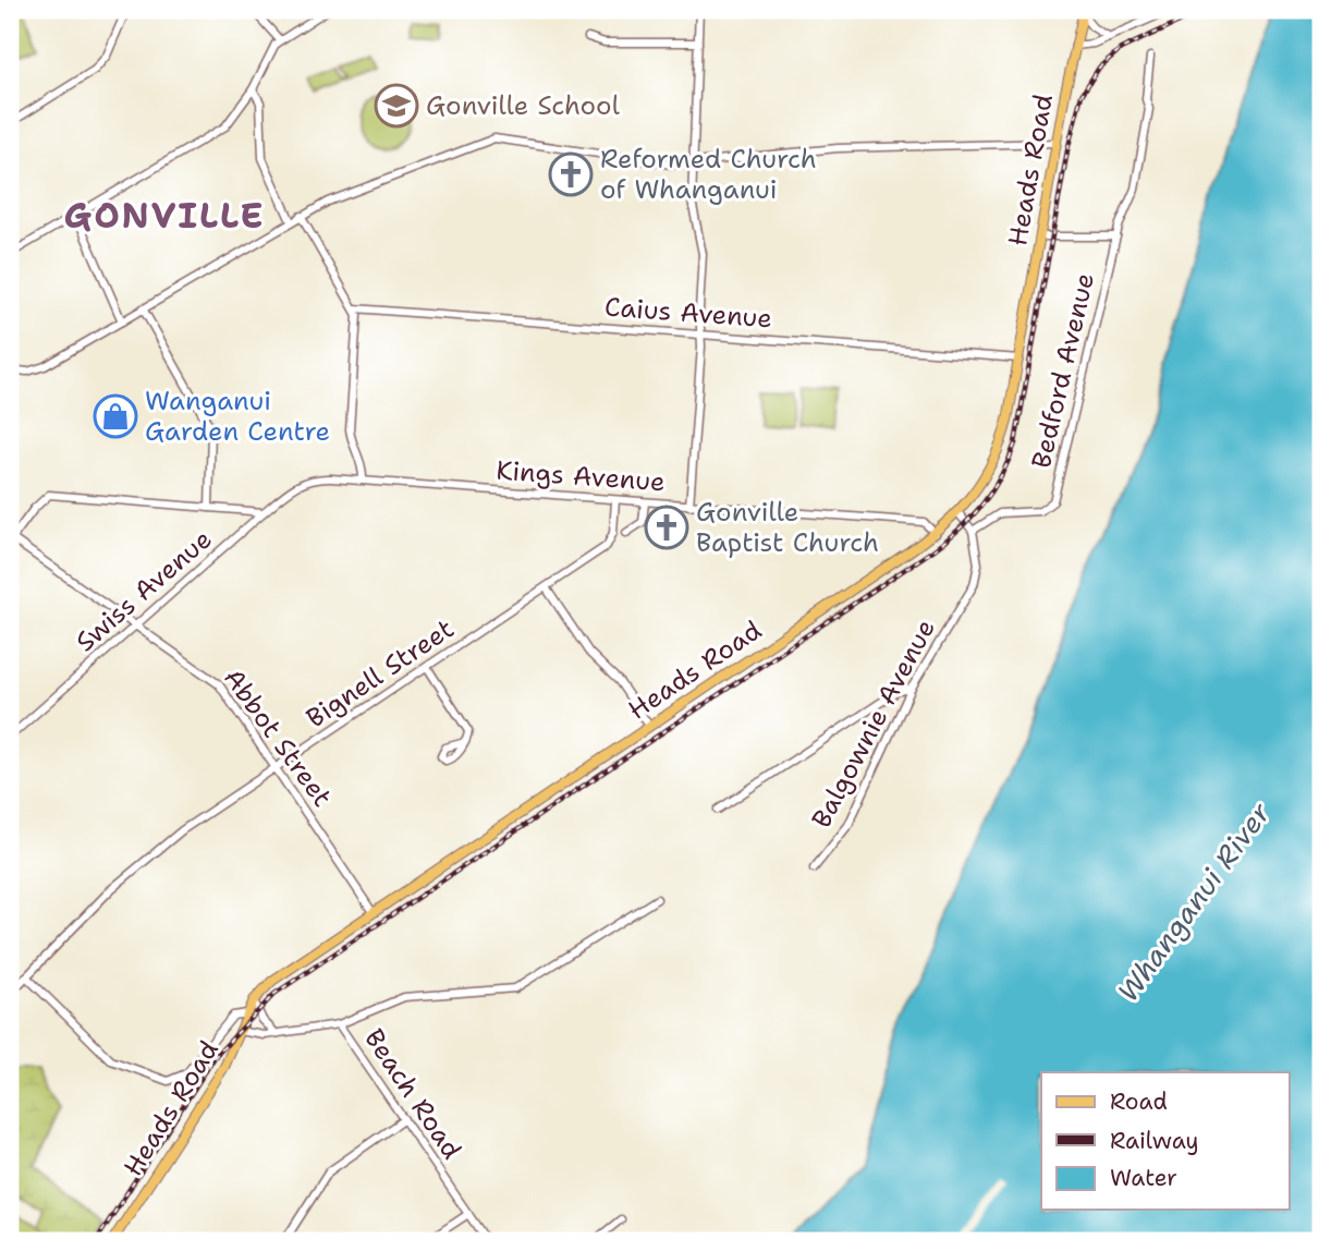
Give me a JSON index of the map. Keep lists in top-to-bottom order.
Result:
{
  "streets": {
    "main road": ["Heads Road"],
    "street": [
      "Caius Avenue",
      "Bedford Avenue",
      "Kings Avenue",
      "Swiss Avenue",
      "Bignell Street",
      "Balgownie Avenue",
      "Abbot Street",
      "Beach Road"
    ]
  },
  "crossings": [
    ["Heads Road", "Caius Avenue"],
    ["Heads Road", "Bedford Avenue"],
    ["Heads Road", "Kings Avenue"],
    ["Heads Road", "Abbot Street"],
    ["Heads Road", "Beach Road"],
    ["Bedford Avenue", "Balgownie Avenue"],
    ["Kings Avenue", "Swiss Avenue"],
    ["Kings Avenue", "Bignell Street"],
    ["Swiss Avenue", "Abbot Street"],
    ["Bignell Street", "Abbot Street"]
  ],
  "districts": ["GONVILLE"],
  "water": ["Whanganui River"],
  "places": {
    "school or university": ["Gonville School"],
    "church": ["Reformed Church of Whanganui", "Gonville Baptist Church"],
    "shop": ["Wanganui Garden Centre"]
  },
  "legend": ["Road", "Railway", "Water"]
}
